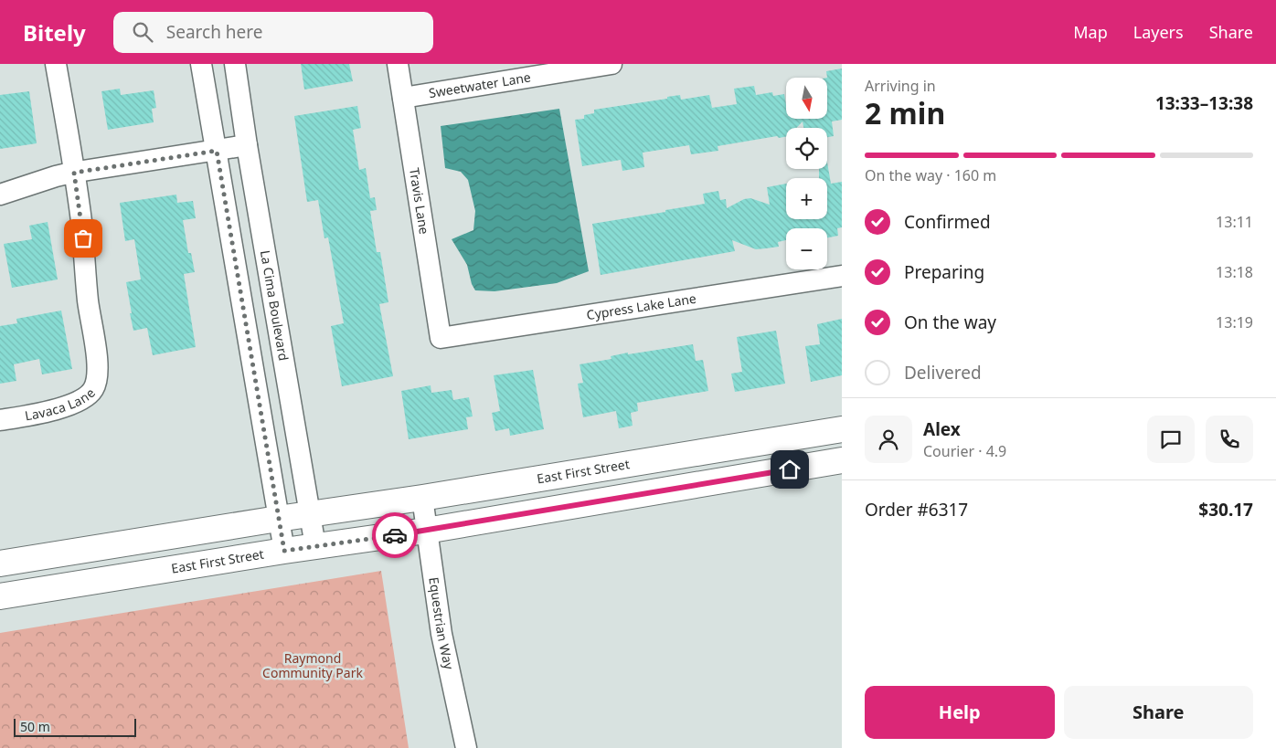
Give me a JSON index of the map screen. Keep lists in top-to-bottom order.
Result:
{
  "streets": {
    "main road": ["East First Street"],
    "street": [
      "Sweetwater Lane",
      "Travis Lane",
      "La Cima Boulevard",
      "Cypress Lake Lane",
      "Lavaca Lane",
      "Equestrian Way"
    ]
  },
  "crossings": [
    ["Sweetwater Lane", "Travis Lane"],
    ["Travis Lane", "Cypress Lake Lane"],
    ["La Cima Boulevard", "East First Street"],
    ["East First Street", "Equestrian Way"]
  ],
  "parks": ["Raymond Community Park"],
  "scale_bar": "50 m",
  "north": "bottom",
  "page": {
    "header": "Bitely",
    "search": "Search here",
    "nav": ["Map", "Layers", "Share"],
    "heading": ["2 min", "Arriving in", "13:33–13:38"],
    "panel": [
      "Alex",
      "Courier · 4.9",
      "Order #6317",
      "$30.17"
    ],
    "map_buttons": ["+", "−"],
    "bar": "On the way · 160 m",
    "list": [
      ["Confirmed", "13:11"],
      ["Preparing", "13:18"],
      ["On the way", "13:19"],
      "Delivered"
    ],
    "buttons": ["Help", "Share"],
    "scale": "50 m"
  }
}
